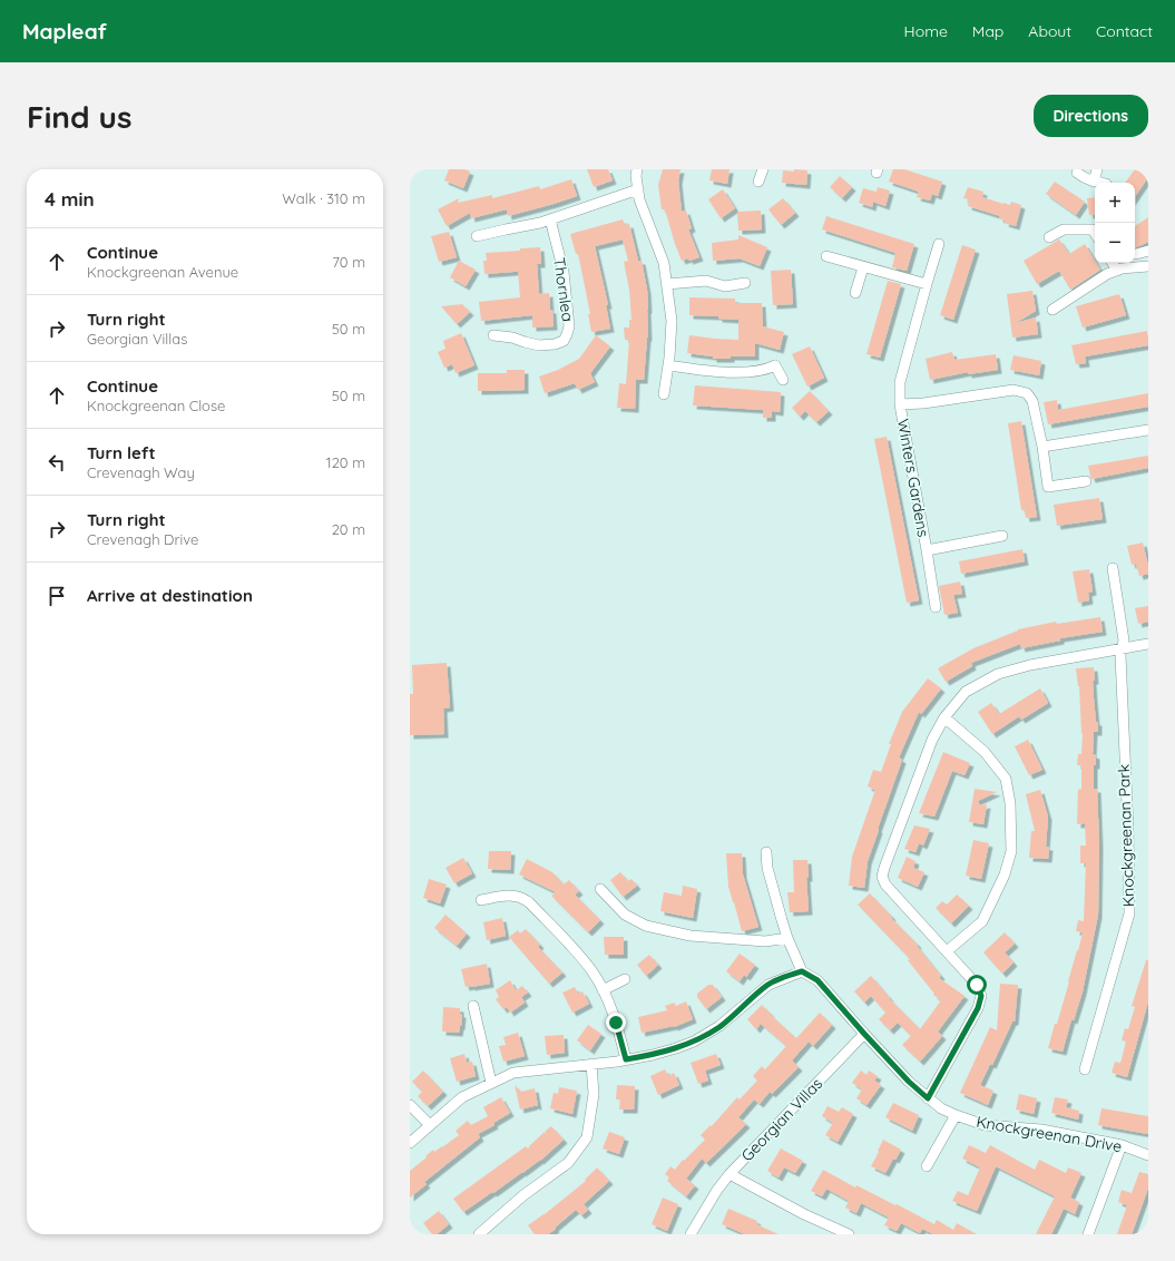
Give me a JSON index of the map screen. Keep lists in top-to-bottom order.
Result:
{
  "streets": {
    "street": [
      "Thornlea",
      "Winters Gardens",
      "Knockgreenan Park",
      "Georgian Villas",
      "Knockgreenan Drive"
    ]
  },
  "page": {
    "header": "Mapleaf",
    "nav": [
      "Home",
      "Map",
      "About",
      "Contact"
    ],
    "buttons": "Directions",
    "title": "Find us",
    "heading": ["4 min", "Walk · 310 m"],
    "map_buttons": ["+", "−"],
    "list": [
      ["Continue", "Knockgreenan Avenue", "70 m"],
      ["Turn right", "Georgian Villas", "50 m"],
      ["Continue", "Knockgreenan Close", "50 m"],
      ["Turn left", "Crevenagh Way", "120 m"],
      ["Turn right", "Crevenagh Drive", "20 m"],
      "Arrive at destination"
    ]
  }
}
